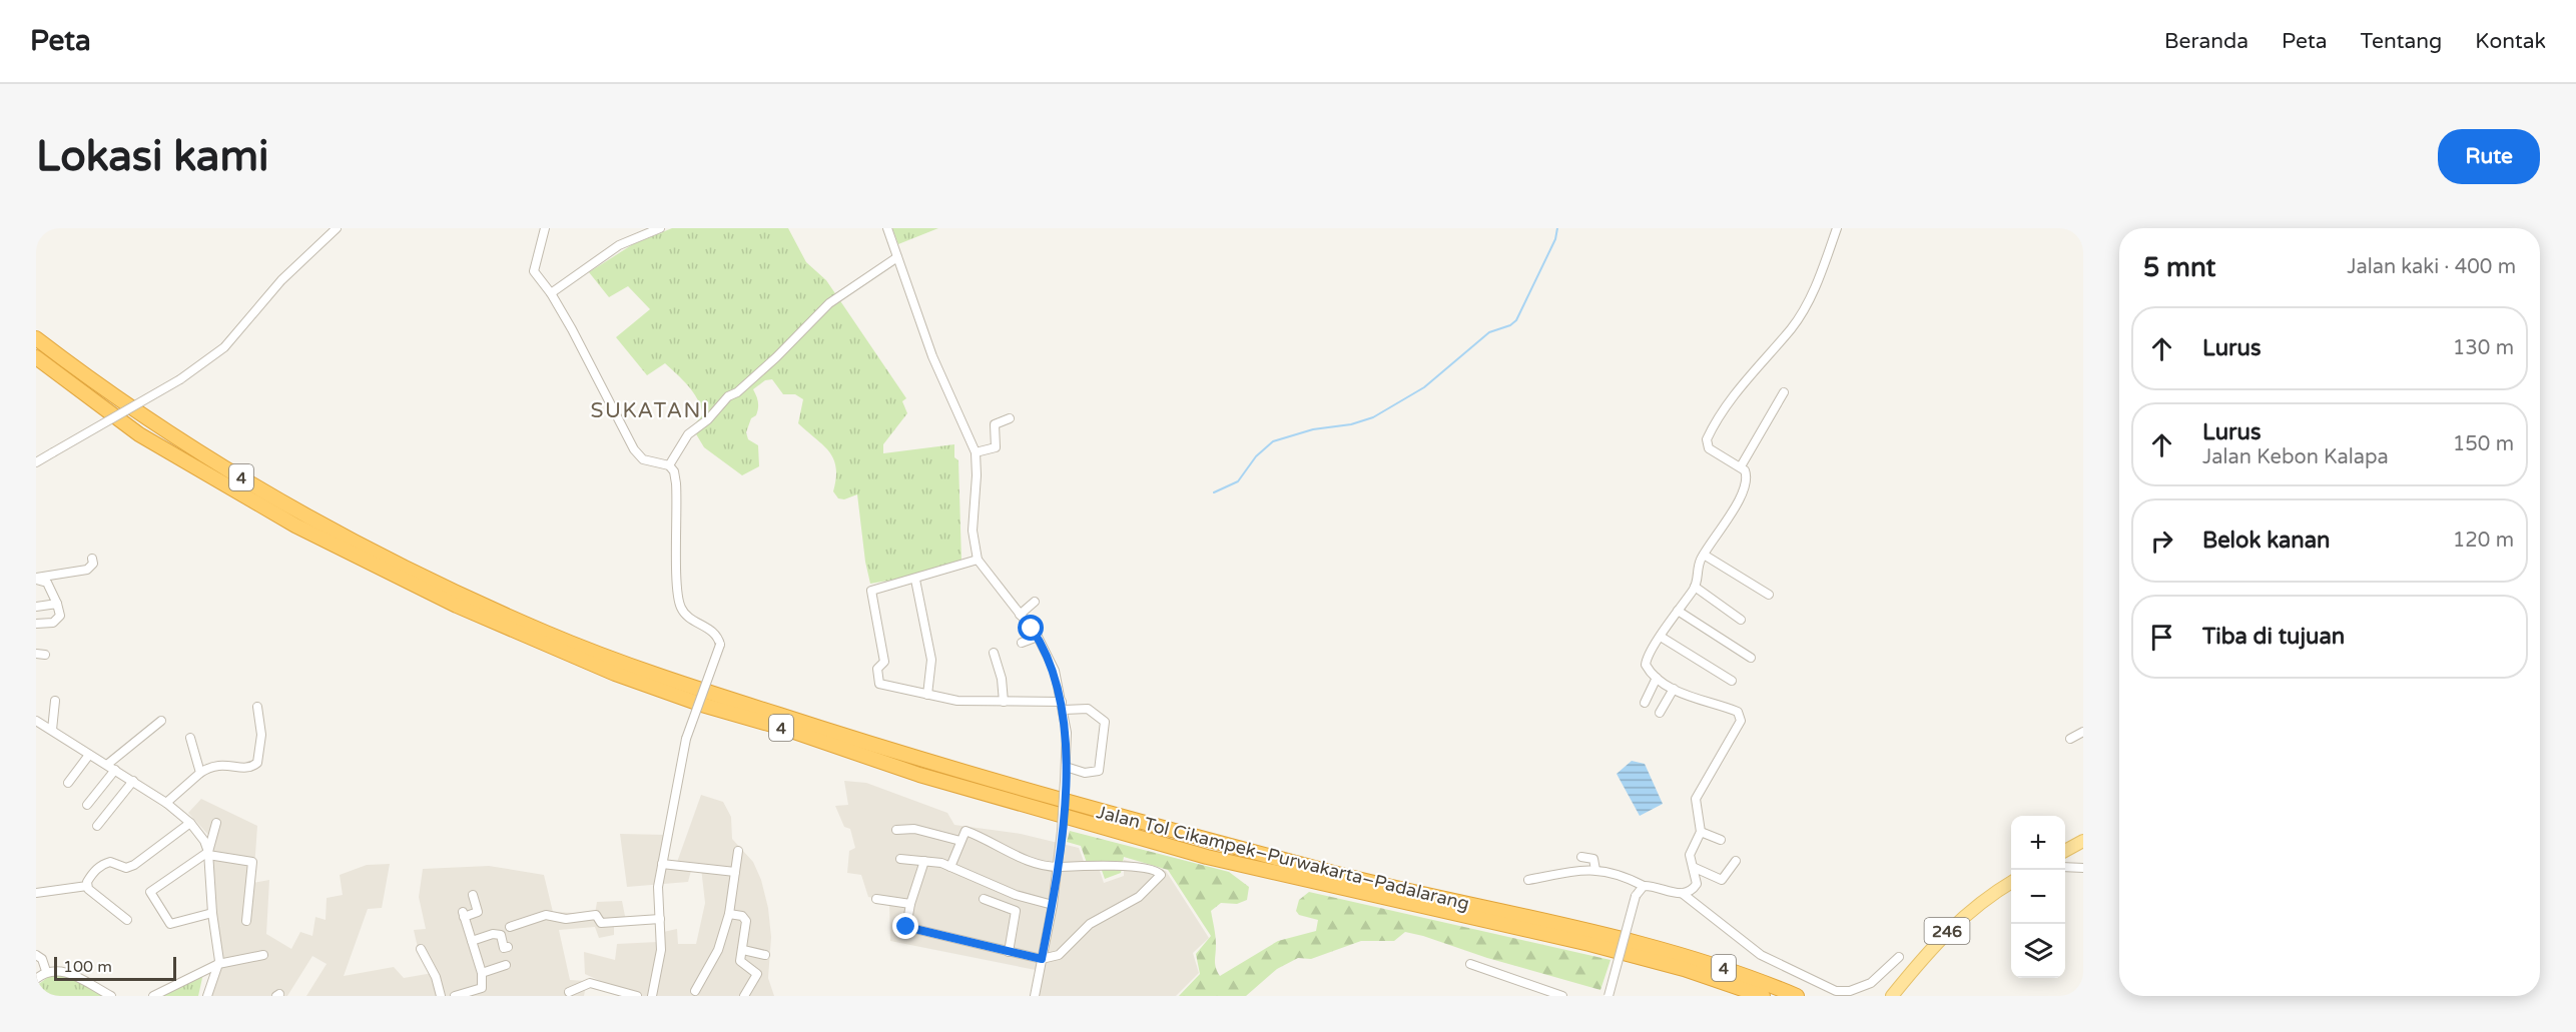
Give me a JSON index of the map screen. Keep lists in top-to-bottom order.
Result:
{
  "streets": {
    "highway": ["4", "Jalan Tol Cikampek–Purwakarta–Padalarang"],
    "main road": ["246"]
  },
  "districts": ["SUKATANI"],
  "scale_bar": "100 m",
  "page": {
    "header": "Peta",
    "nav": [
      "Beranda",
      "Peta",
      "Tentang",
      "Kontak"
    ],
    "buttons": "Rute",
    "title": "Lokasi kami",
    "heading": ["5 mnt", "Jalan kaki · 400 m"],
    "list": [
      ["Lurus", "130 m"],
      ["Lurus", "Jalan Kebon Kalapa", "150 m"],
      ["Belok kanan", "120 m"],
      "Tiba di tujuan"
    ],
    "map_buttons": ["+", "−"],
    "scale": "100 m"
  }
}
